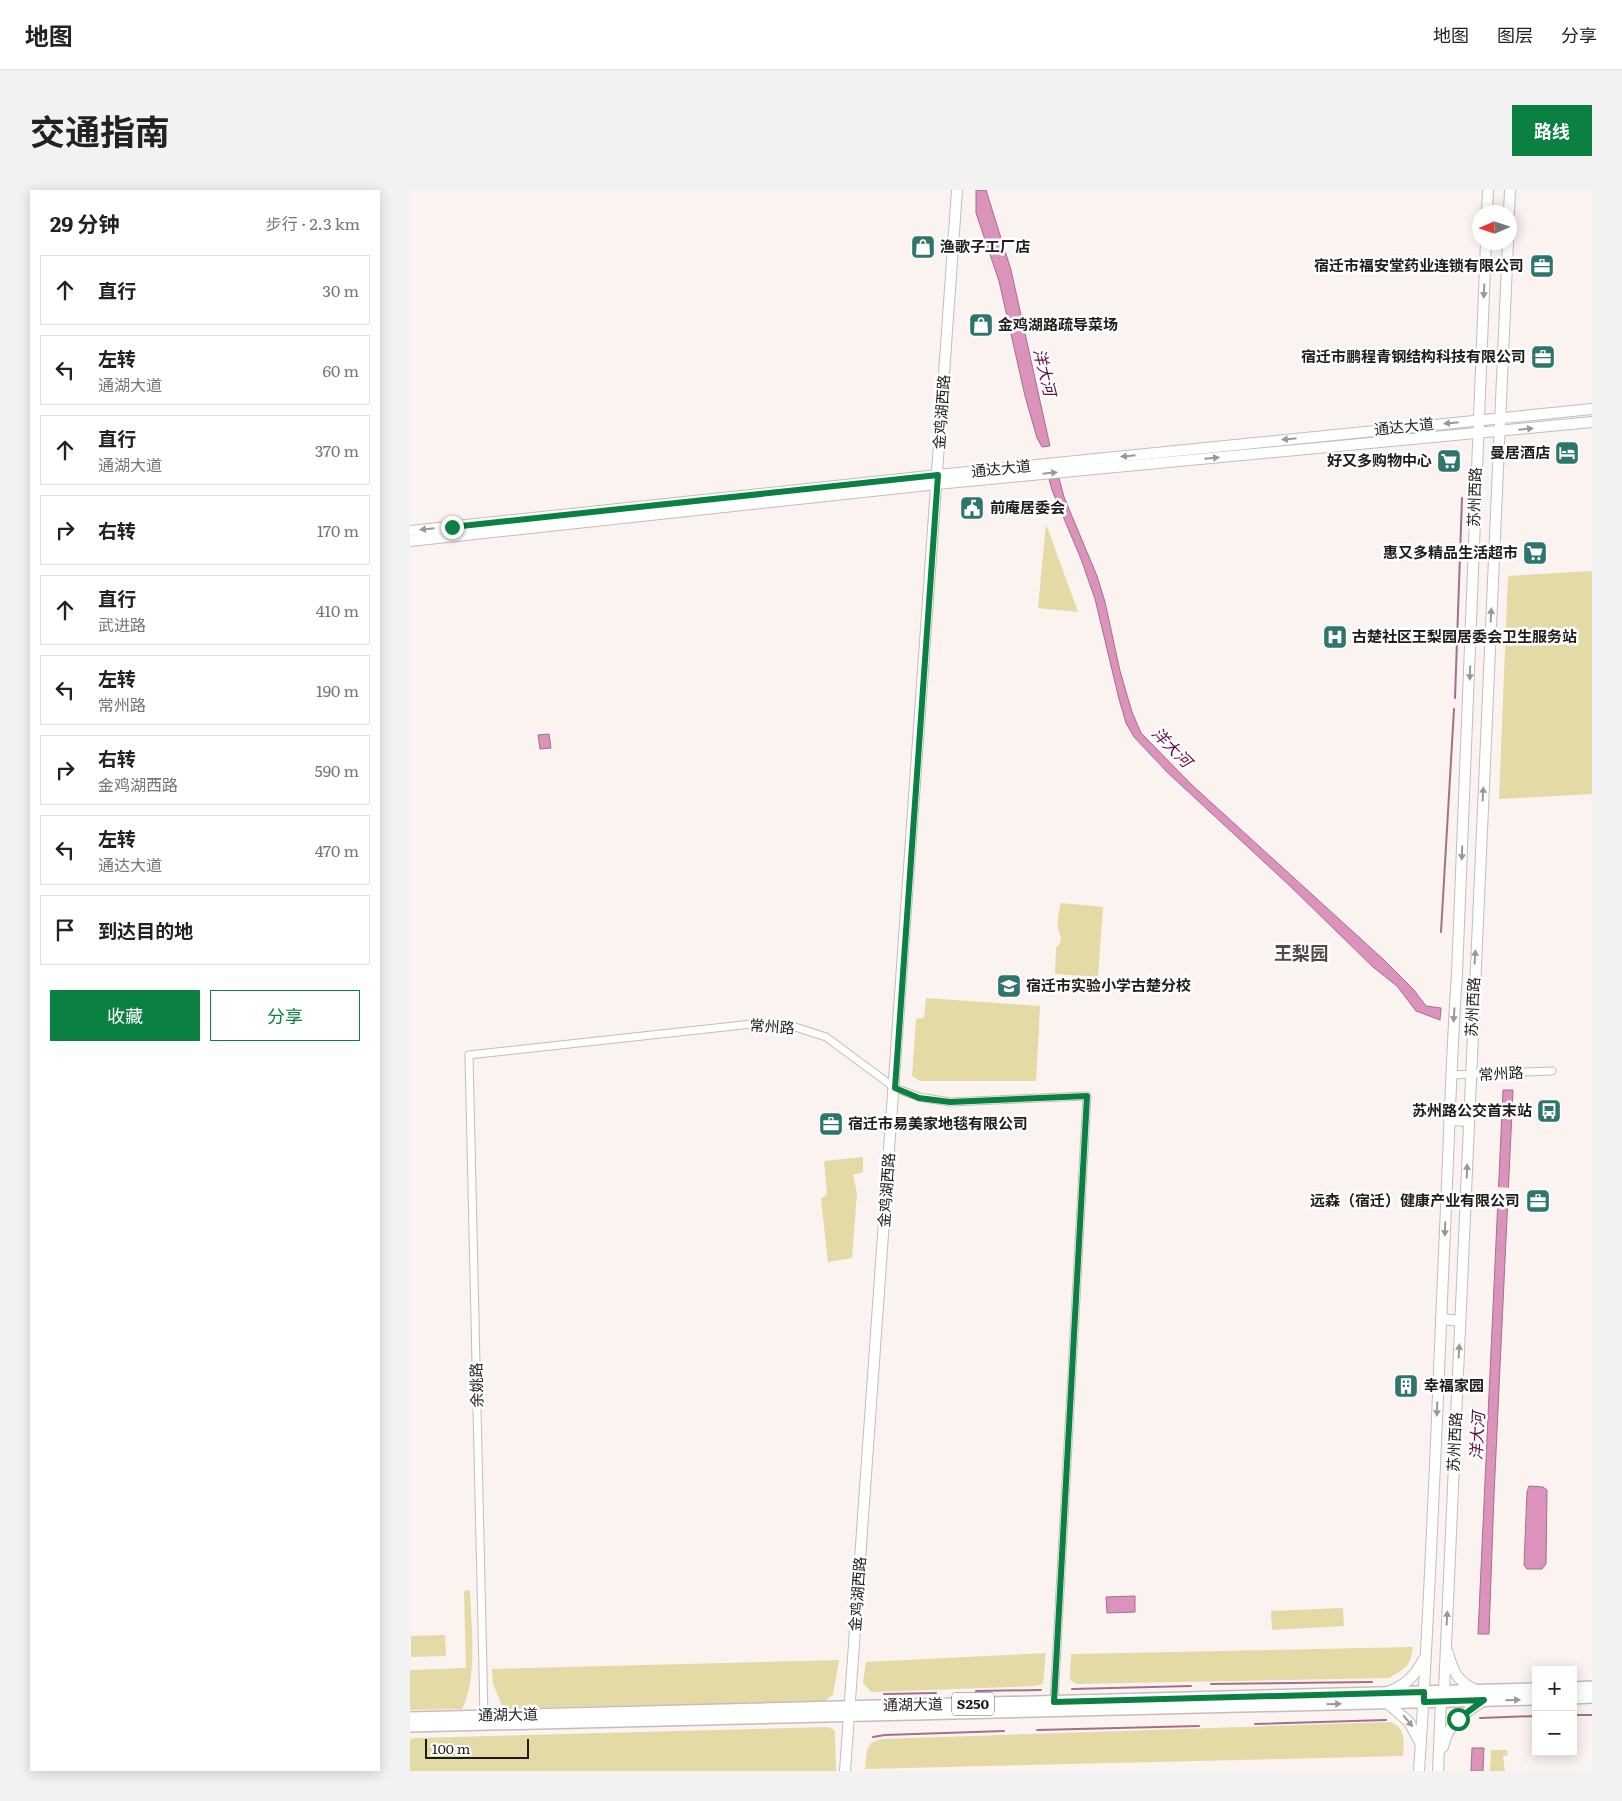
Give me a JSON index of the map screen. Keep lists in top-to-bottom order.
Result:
{
  "streets": {
    "main road": [
      "金鸡湖西路",
      "通达大道",
      "苏州西路",
      "S250",
      "通湖大道"
    ],
    "street": ["常州路", "余姚路"]
  },
  "crossings": [
    ["金鸡湖西路", "通达大道"],
    ["金鸡湖西路", "常州路"],
    ["金鸡湖西路", "通湖大道"],
    ["通达大道", "苏州西路"],
    ["苏州西路", "常州路"],
    ["苏州西路", "通湖大道"],
    ["常州路", "余姚路"],
    ["常州路", "通湖大道"],
    ["余姚路", "通湖大道"]
  ],
  "districts": ["王梨园"],
  "water": ["洋大河"],
  "places": {
    "shop": ["渔歌子工厂店", "金鸡湖路疏导菜场"],
    "office": [
      "宿迁市福安堂药业连锁有限公司",
      "宿迁市鹏程青钢结构科技有限公司",
      "宿迁市易美家地毯有限公司",
      "远森（宿迁）健康产业有限公司"
    ],
    "hotel": ["曼居酒店"],
    "supermarket": ["好又多购物中心", "惠又多精品生活超市"],
    "public building": ["前庵居委会"],
    "hospital": ["古楚社区王梨园居委会卫生服务站"],
    "school or university": ["宿迁市实验小学古楚分校"],
    "bus stop": ["苏州路公交首末站"],
    "building": ["幸福家园"]
  },
  "scale_bar": "100 m",
  "north": "left",
  "page": {
    "header": "地图",
    "nav": ["地图", "图层", "分享"],
    "title": "交通指南",
    "buttons": [
      "路线",
      ["收藏", "分享"]
    ],
    "heading": ["29 分钟", "步行 · 2.3 km"],
    "list": [
      ["直行", "30 m"],
      ["左转", "通湖大道", "60 m"],
      ["直行", "通湖大道", "370 m"],
      ["右转", "170 m"],
      ["直行", "武进路", "410 m"],
      ["左转", "常州路", "190 m"],
      ["右转", "金鸡湖西路", "590 m"],
      ["左转", "通达大道", "470 m"],
      "到达目的地"
    ],
    "map_buttons": ["+", "−"],
    "scale": "100 m"
  }
}
